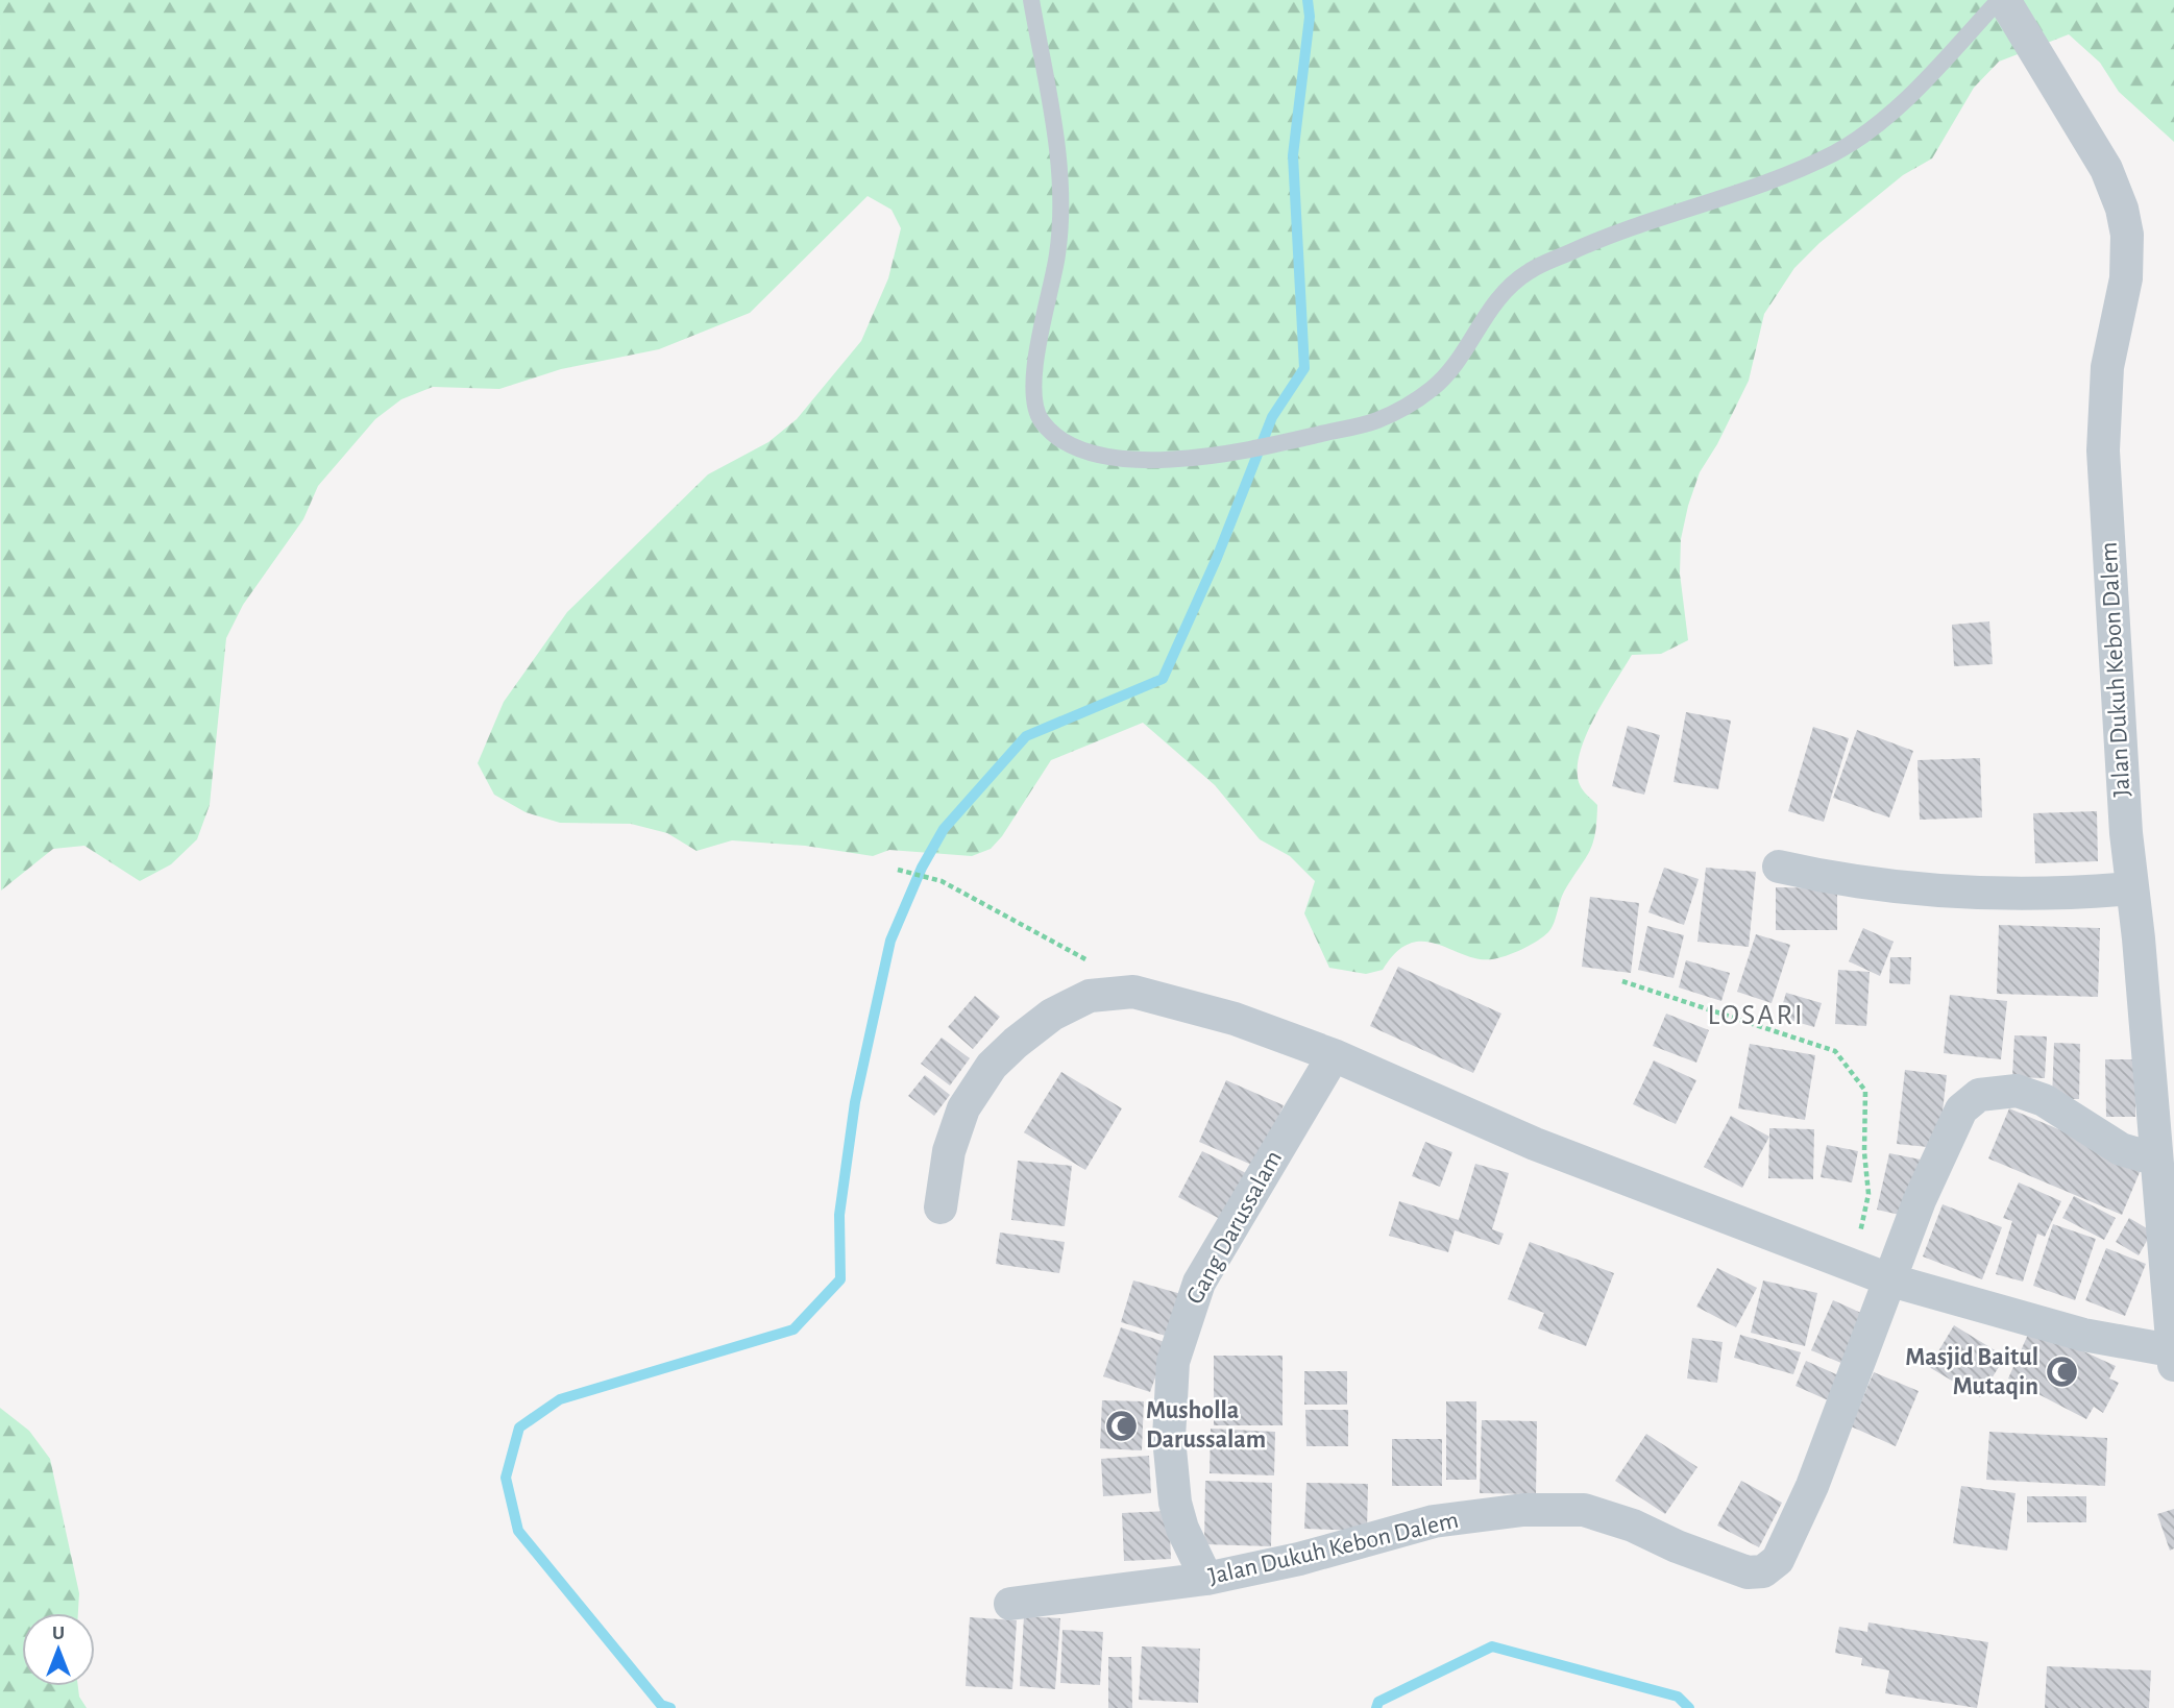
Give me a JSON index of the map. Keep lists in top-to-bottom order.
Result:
{
  "streets": {
    "street": ["Jalan Dukuh Kebon Dalem", "Gang Darussalam"]
  },
  "crossings": [
    ["Jalan Dukuh Kebon Dalem", "Gang Darussalam"]
  ],
  "districts": ["LOSARI"],
  "places": {
    "mosque": ["Masjid Baitul Mutaqin", "Musholla Darussalam"]
  },
  "north": "top"
}
